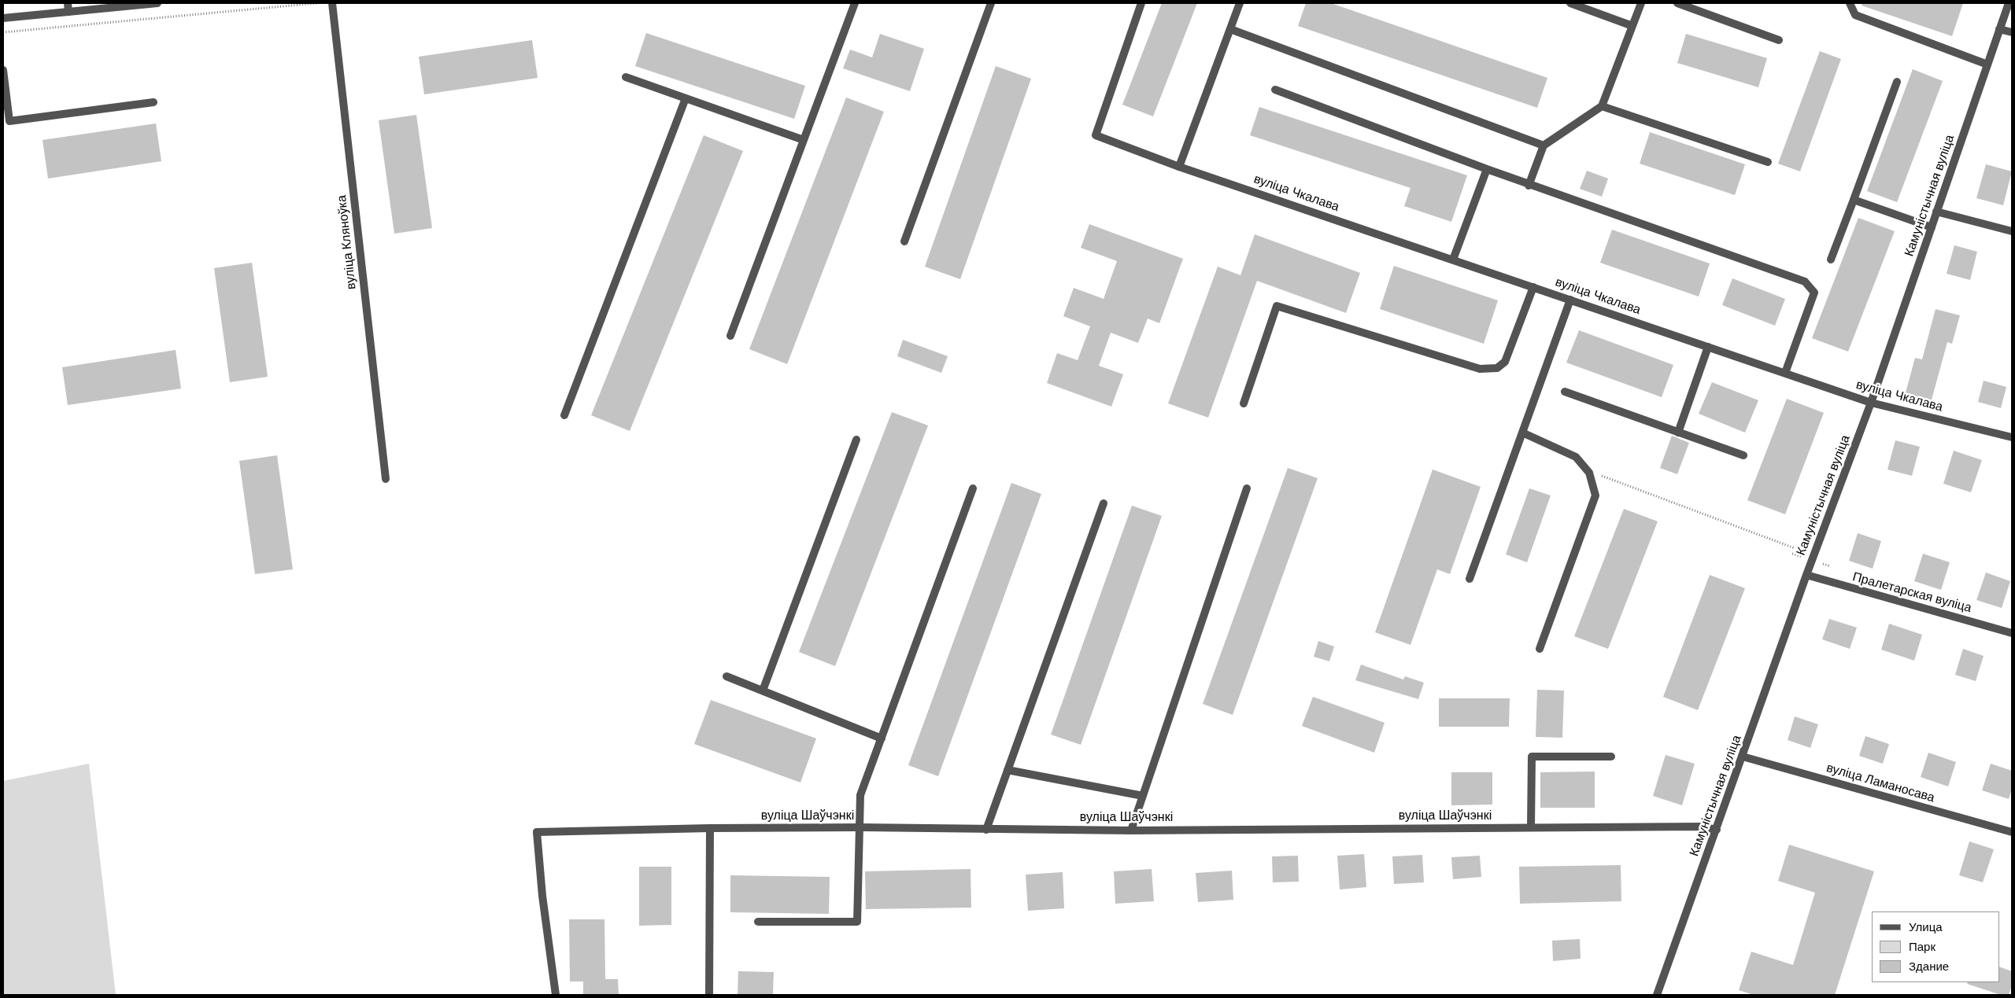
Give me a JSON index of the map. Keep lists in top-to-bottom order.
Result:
{
  "streets": {
    "street": [
      "вуліца Чкалава",
      "Камуністычная вуліца",
      "вуліца Кляноўка",
      "Пралетарская вуліца",
      "вуліца Ламаносава",
      "вуліца Шаўчэнкі"
    ]
  },
  "crossings": [
    ["вуліца Чкалава", "Камуністычная вуліца"],
    ["Камуністычная вуліца", "Пралетарская вуліца"],
    ["Камуністычная вуліца", "вуліца Ламаносава"],
    ["Камуністычная вуліца", "вуліца Шаўчэнкі"]
  ],
  "legend": ["Улица", "Парк", "Здание"]
}
